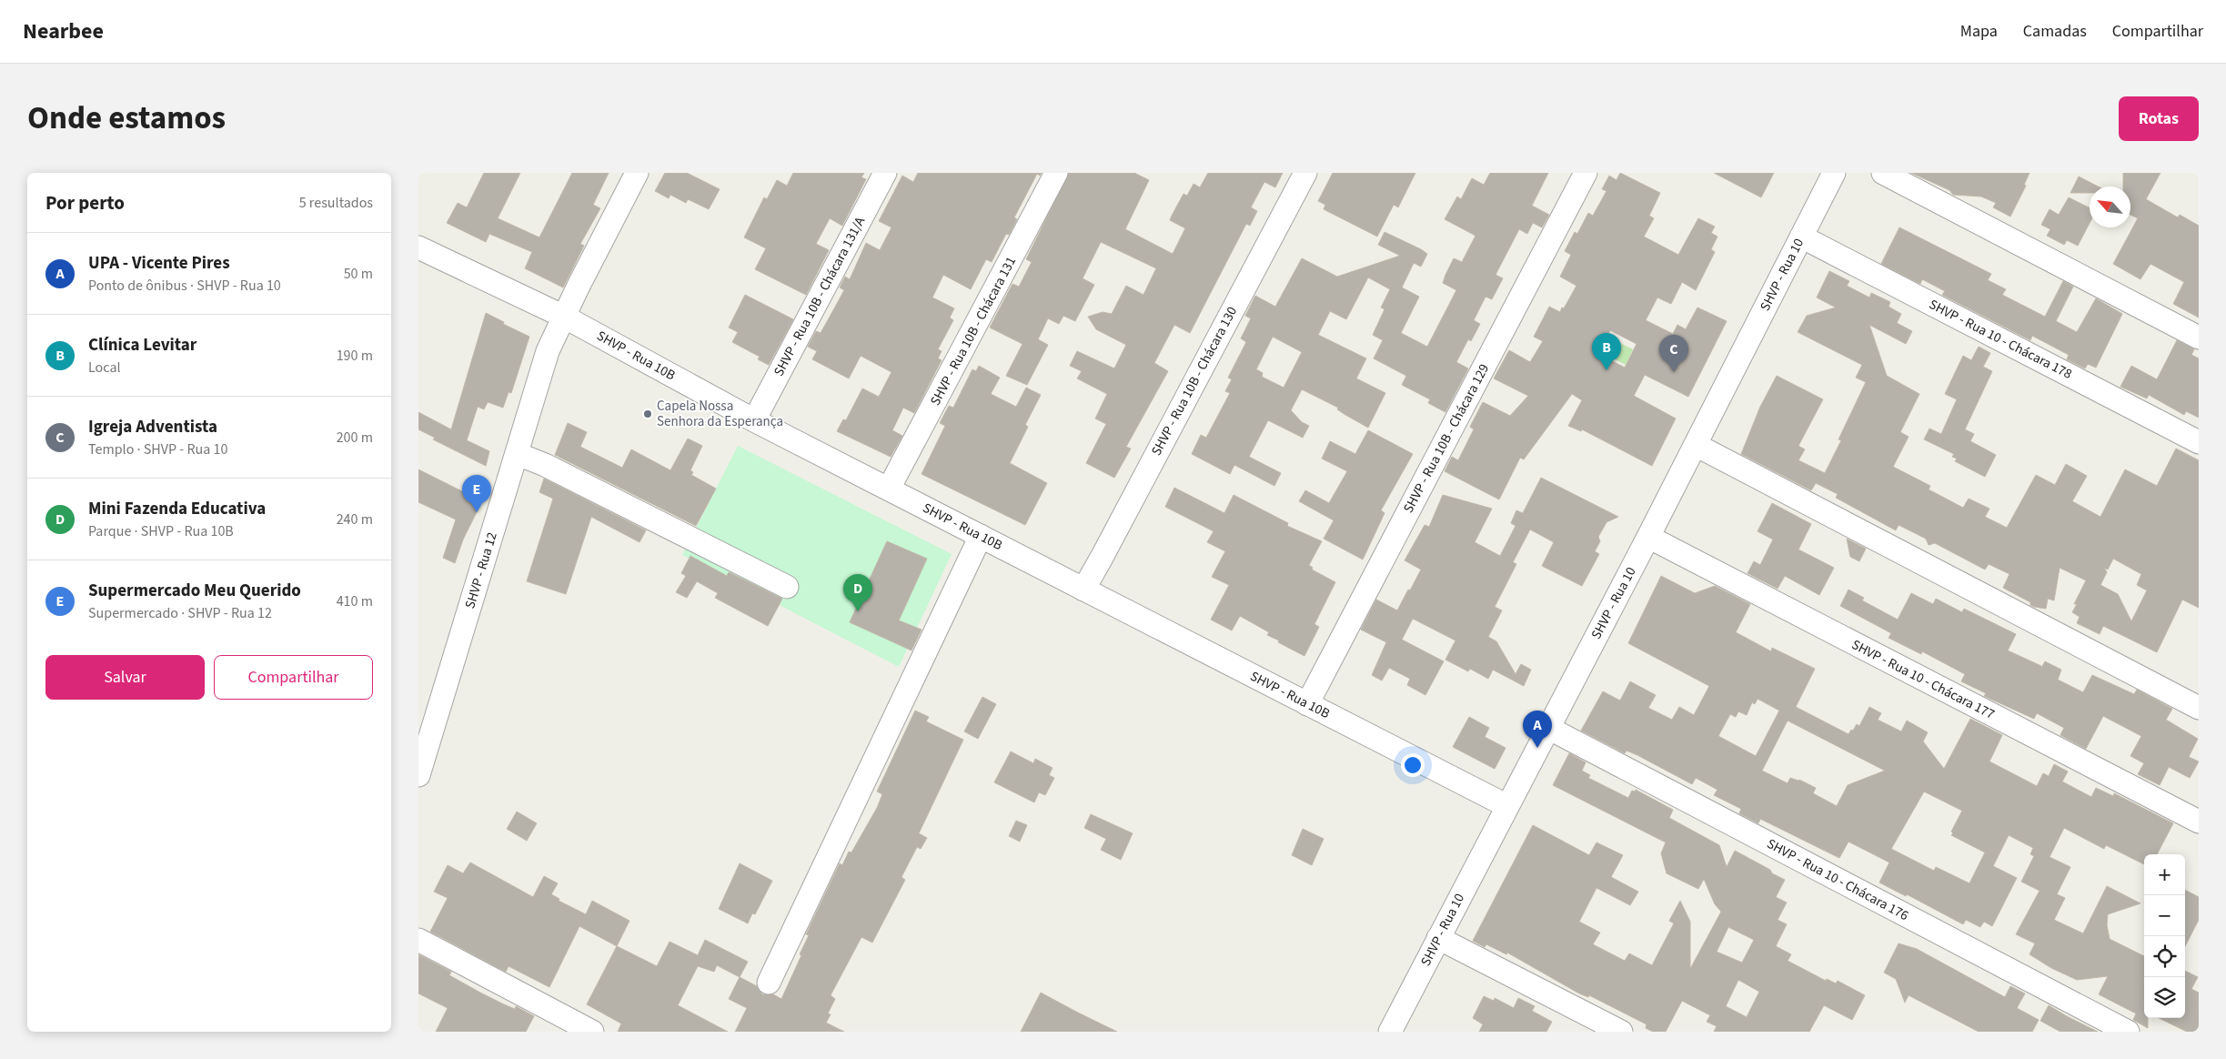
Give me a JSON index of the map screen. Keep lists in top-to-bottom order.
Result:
{
  "streets": {
    "street": [
      "SHVP - Rua 10",
      "SHVP - Rua 10B - Chácara 131/A",
      "SHVP - Rua 10B - Chácara 131",
      "SHVP - Rua 10 - Chácara 178",
      "SHVP - Rua 10B",
      "SHVP - Rua 10B - Chácara 130",
      "SHVP - Rua 10B - Chácara 129",
      "SHVP - Rua 12",
      "SHVP - Rua 10 - Chácara 177",
      "SHVP - Rua 10 - Chácara 176"
    ]
  },
  "crossings": [
    ["SHVP - Rua 10", "SHVP - Rua 10 - Chácara 178"],
    ["SHVP - Rua 10", "SHVP - Rua 10B"],
    ["SHVP - Rua 10", "SHVP - Rua 10 - Chácara 177"],
    ["SHVP - Rua 10", "SHVP - Rua 10 - Chácara 176"],
    ["SHVP - Rua 10B - Chácara 131/A", "SHVP - Rua 10B"],
    ["SHVP - Rua 10B - Chácara 131", "SHVP - Rua 10B"],
    ["SHVP - Rua 10B", "SHVP - Rua 10B - Chácara 130"],
    ["SHVP - Rua 10B", "SHVP - Rua 10B - Chácara 129"],
    ["SHVP - Rua 10B", "SHVP - Rua 12"]
  ],
  "places": ["Capela Nossa Senhora da Esperança"],
  "north": "top left",
  "page": {
    "header": "Nearbee",
    "nav": ["Mapa", "Camadas", "Compartilhar"],
    "title": "Onde estamos",
    "buttons": [
      "Rotas",
      ["Salvar", "Compartilhar"]
    ],
    "heading": ["Por perto", "5 resultados"],
    "list": [
      {
        "mark": "A",
        "name": "UPA - Vicente Pires",
        "note": "Ponto de ônibus · SHVP - Rua 10",
        "value": "50 m"
      },
      {
        "mark": "B",
        "name": "Clínica Levitar",
        "note": "Local",
        "value": "190 m"
      },
      {
        "mark": "C",
        "name": "Igreja Adventista",
        "note": "Templo · SHVP - Rua 10",
        "value": "200 m"
      },
      {
        "mark": "D",
        "name": "Mini Fazenda Educativa",
        "note": "Parque · SHVP - Rua 10B",
        "value": "240 m"
      },
      {
        "mark": "E",
        "name": "Supermercado Meu Querido",
        "note": "Supermercado · SHVP - Rua 12",
        "value": "410 m"
      }
    ],
    "pins": [
      "B",
      "C",
      "E",
      "D",
      "A"
    ],
    "map_buttons": ["+", "−"]
  }
}
